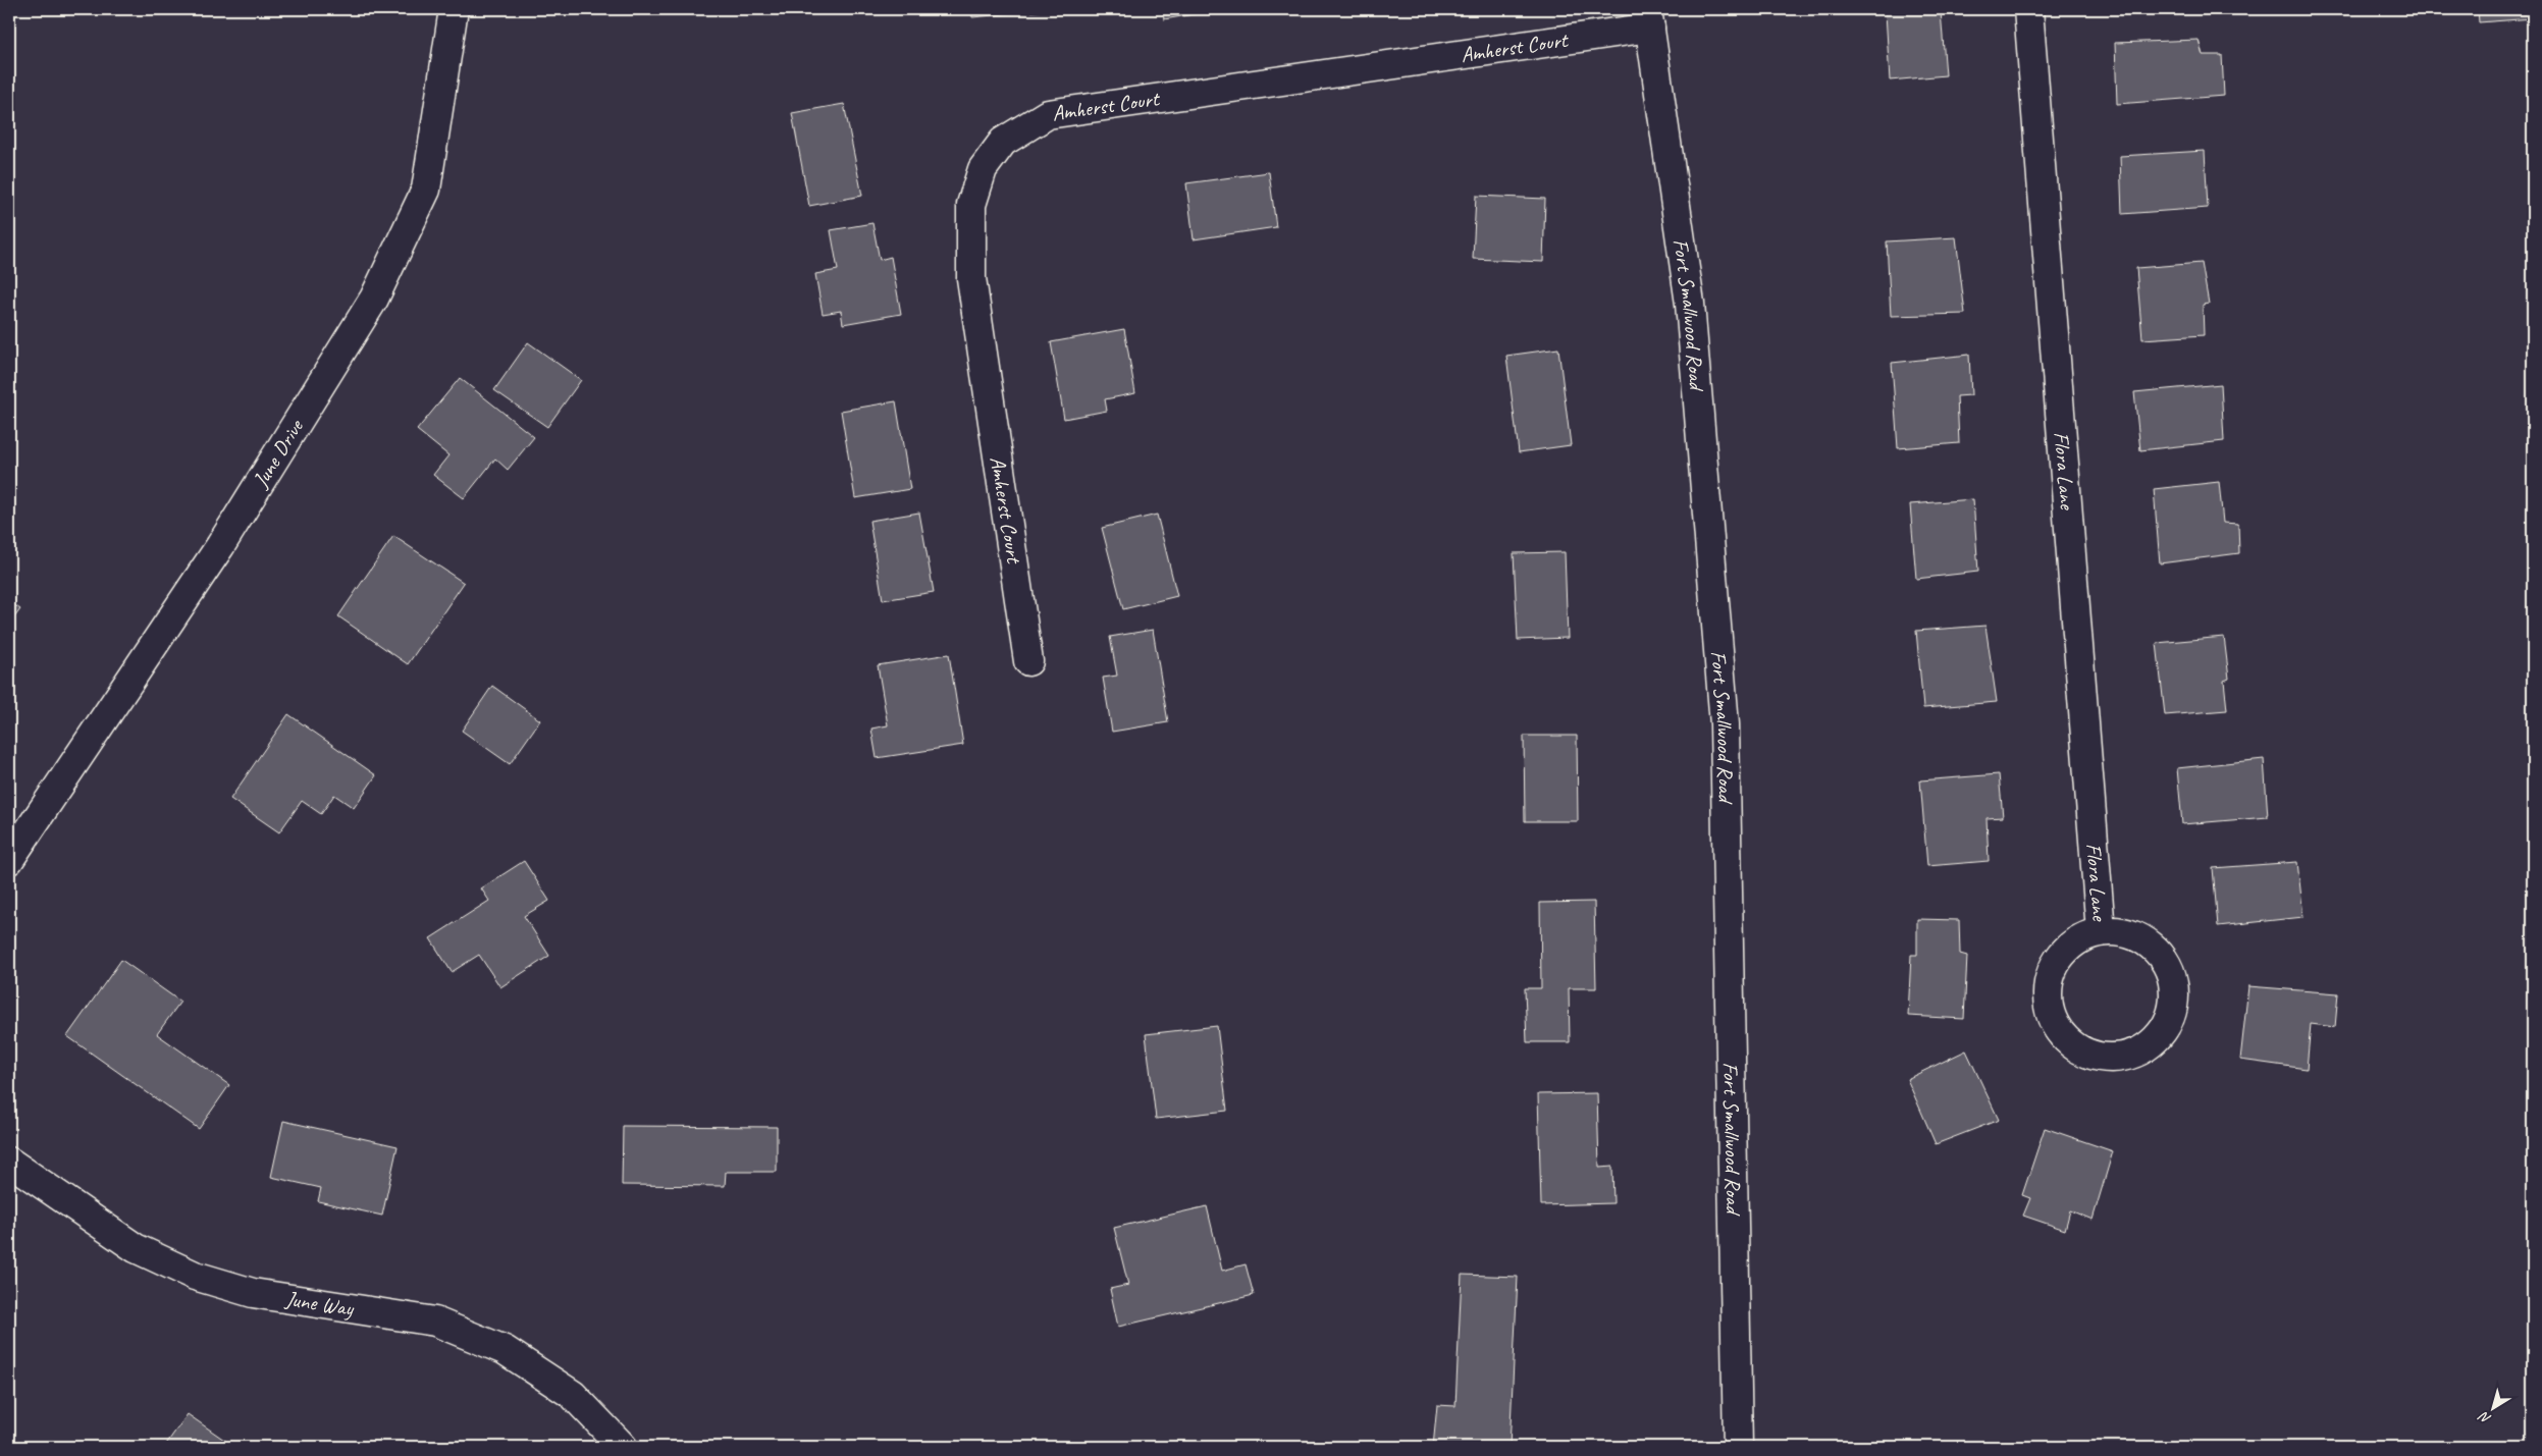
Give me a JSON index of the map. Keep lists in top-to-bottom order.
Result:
{
  "streets": {
    "street": [
      "Amherst Court",
      "Fort Smallwood Road",
      "June Drive",
      "Flora Lane",
      "June Way"
    ]
  },
  "crossings": [
    ["Amherst Court", "Fort Smallwood Road"]
  ],
  "north": "bottom left"
}
